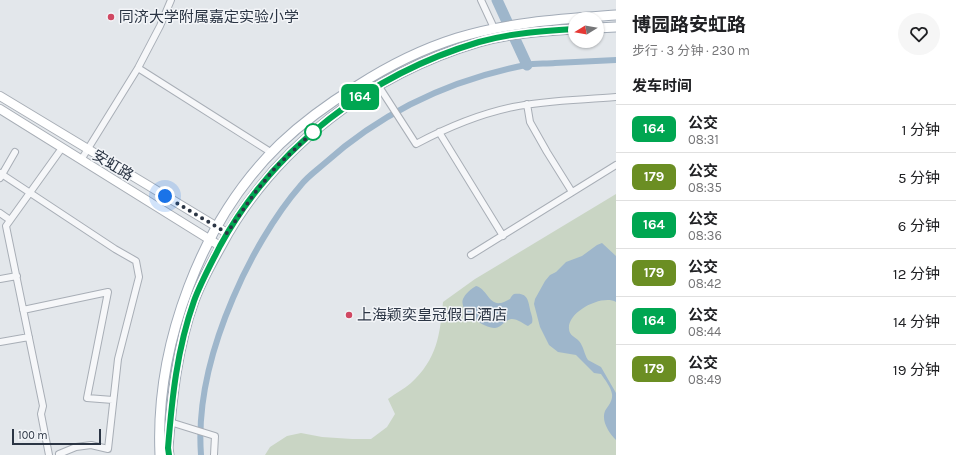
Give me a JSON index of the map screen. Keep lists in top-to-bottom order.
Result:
{
  "streets": {
    "main road": ["安虹路"]
  },
  "places": ["同济大学附属嘉定实验小学", "上海颖奕皇冠假日酒店"],
  "lines": ["bus line 164"],
  "scale_bar": "100 m",
  "north": "left",
  "page": {
    "on_map": "164",
    "heading": [
      ["博园路安虹路", "步行 · 3 分钟 · 230 m"],
      "发车时间"
    ],
    "list": [
      {
        "mark": "164",
        "name": "公交",
        "note": "08:31",
        "value": "1 分钟"
      },
      {
        "mark": "179",
        "name": "公交",
        "note": "08:35",
        "value": "5 分钟"
      },
      {
        "mark": "164",
        "name": "公交",
        "note": "08:36",
        "value": "6 分钟"
      },
      {
        "mark": "179",
        "name": "公交",
        "note": "08:42",
        "value": "12 分钟"
      },
      {
        "mark": "164",
        "name": "公交",
        "note": "08:44",
        "value": "14 分钟"
      },
      {
        "mark": "179",
        "name": "公交",
        "note": "08:49",
        "value": "19 分钟"
      }
    ],
    "scale": "100 m"
  }
}
